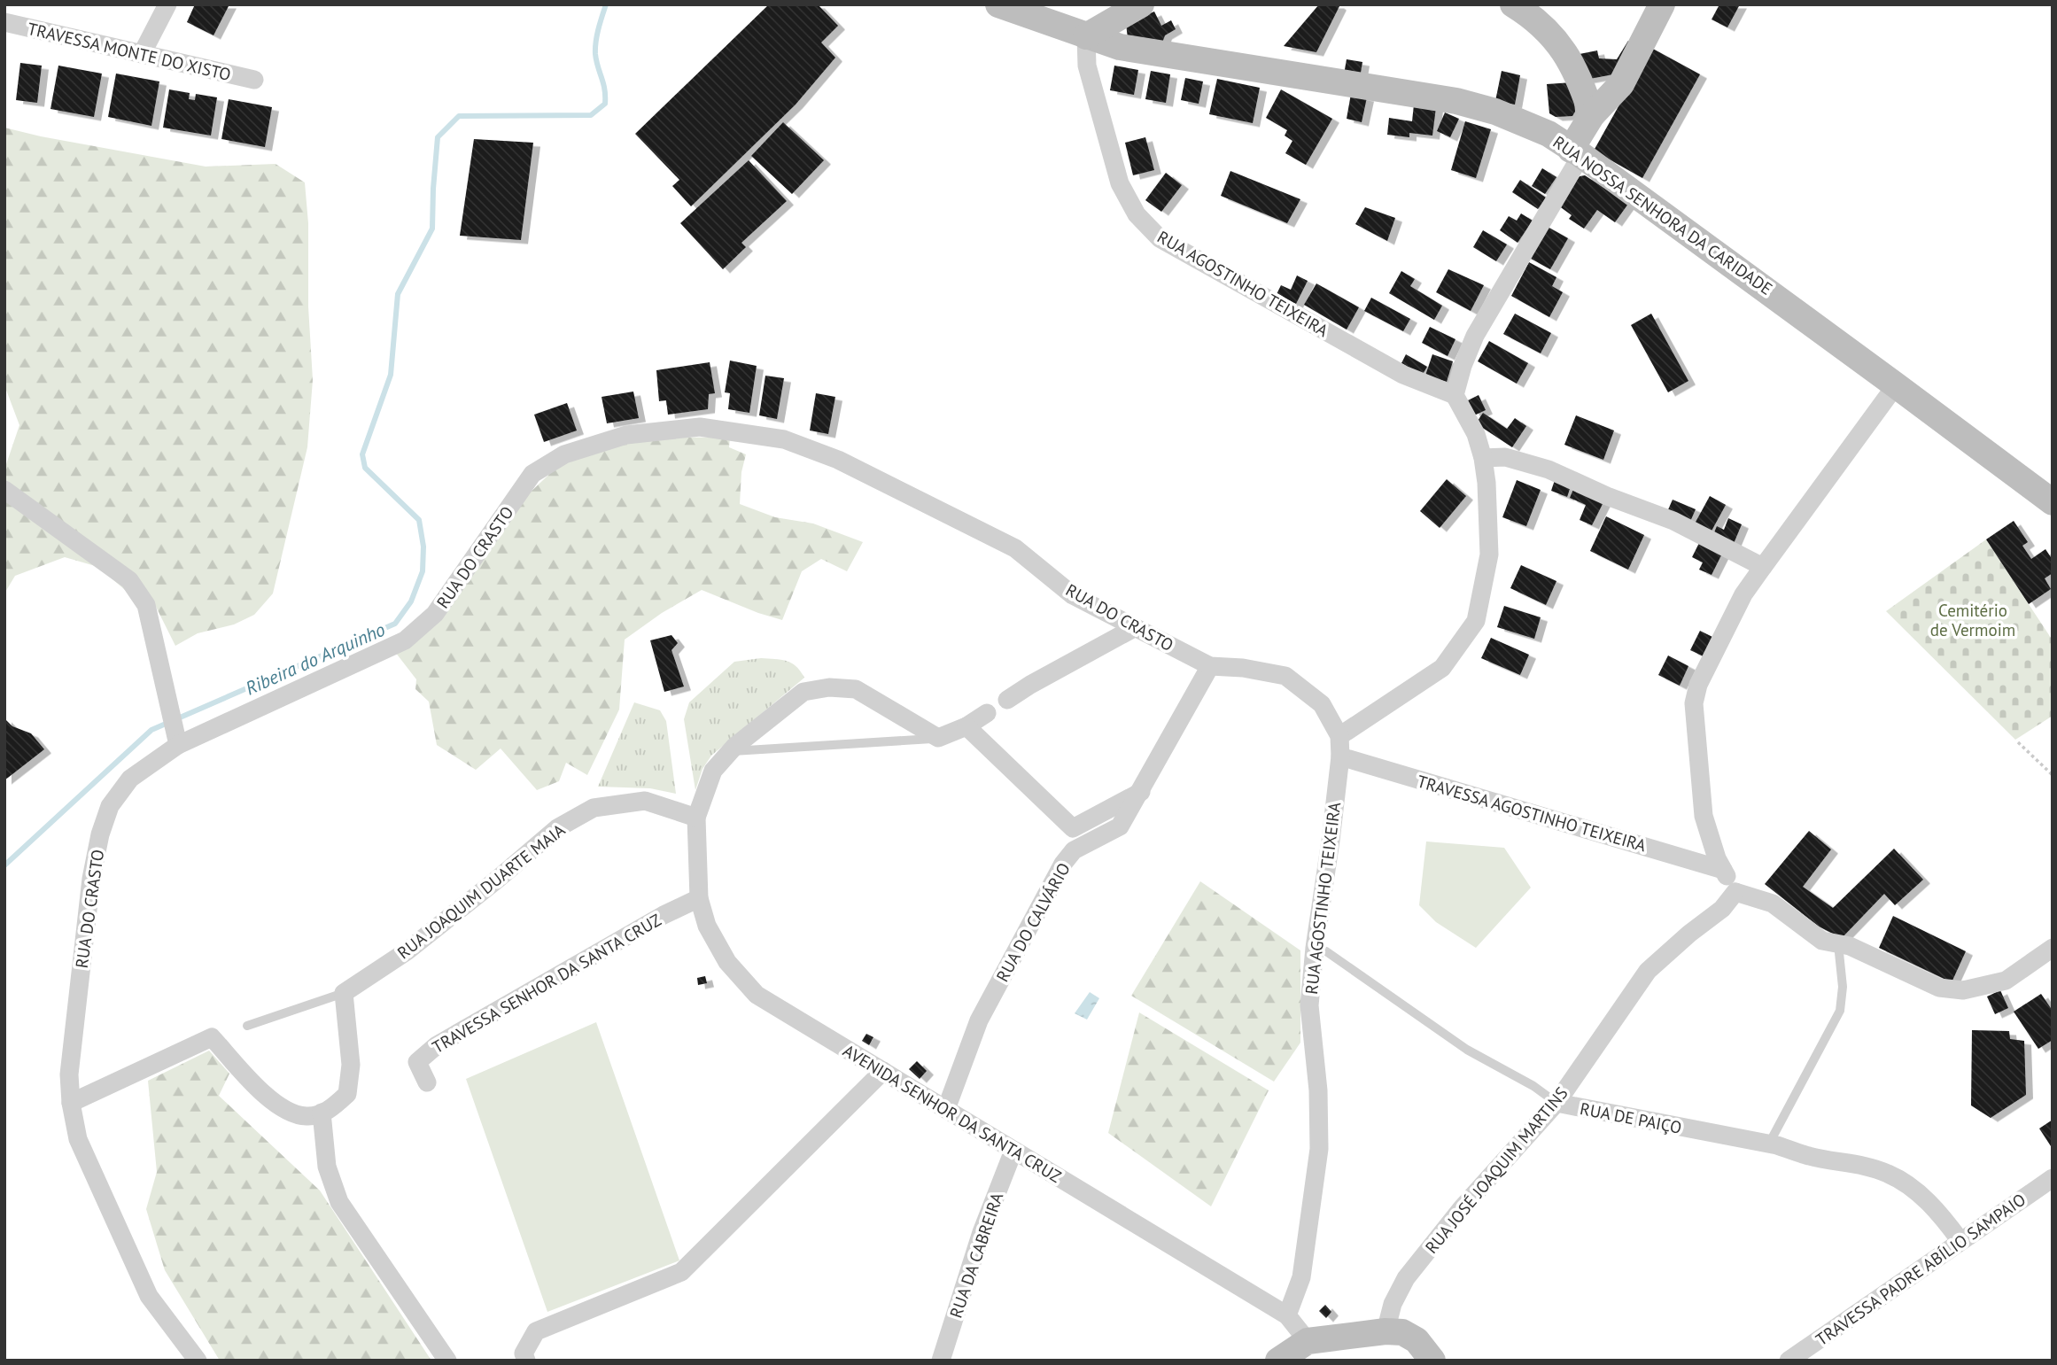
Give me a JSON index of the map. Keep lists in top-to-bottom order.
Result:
{
  "streets": {
    "street": [
      "TRAVESSA MONTE DO XISTO",
      "RUA NOSSA SENHORA DA CARIDADE",
      "RUA AGOSTINHO TEIXEIRA",
      "RUA DO CRASTO",
      "TRAVESSA AGOSTINHO TEIXEIRA",
      "RUA JOAQUIM DUARTE MAIA",
      "RUA DO CALVÁRIO",
      "TRAVESSA SENHOR DA SANTA CRUZ",
      "AVENIDA SENHOR DA SANTA CRUZ",
      "RUA DE PAIÇO",
      "RUA JOSÉ JOAQUIM MARTINS",
      "RUA DA CABREIRA",
      "TRAVESSA PADRE ABÍLIO SAMPAIO"
    ]
  },
  "crossings": [
    ["RUA NOSSA SENHORA DA CARIDADE", "RUA AGOSTINHO TEIXEIRA"],
    ["RUA AGOSTINHO TEIXEIRA", "RUA DO CRASTO"],
    ["RUA AGOSTINHO TEIXEIRA", "TRAVESSA AGOSTINHO TEIXEIRA"],
    ["RUA AGOSTINHO TEIXEIRA", "AVENIDA SENHOR DA SANTA CRUZ"],
    ["RUA AGOSTINHO TEIXEIRA", "RUA DE PAIÇO"],
    ["RUA DO CRASTO", "RUA DO CALVÁRIO"],
    ["RUA JOAQUIM DUARTE MAIA", "AVENIDA SENHOR DA SANTA CRUZ"],
    ["RUA DO CALVÁRIO", "AVENIDA SENHOR DA SANTA CRUZ"],
    ["TRAVESSA SENHOR DA SANTA CRUZ", "AVENIDA SENHOR DA SANTA CRUZ"],
    ["AVENIDA SENHOR DA SANTA CRUZ", "RUA DA CABREIRA"],
    ["RUA DE PAIÇO", "RUA JOSÉ JOAQUIM MARTINS"],
    ["RUA DE PAIÇO", "TRAVESSA PADRE ABÍLIO SAMPAIO"]
  ],
  "water": ["Ribeira do Arquinho"],
  "parks": ["Cemitério de Vermoim"]
}
